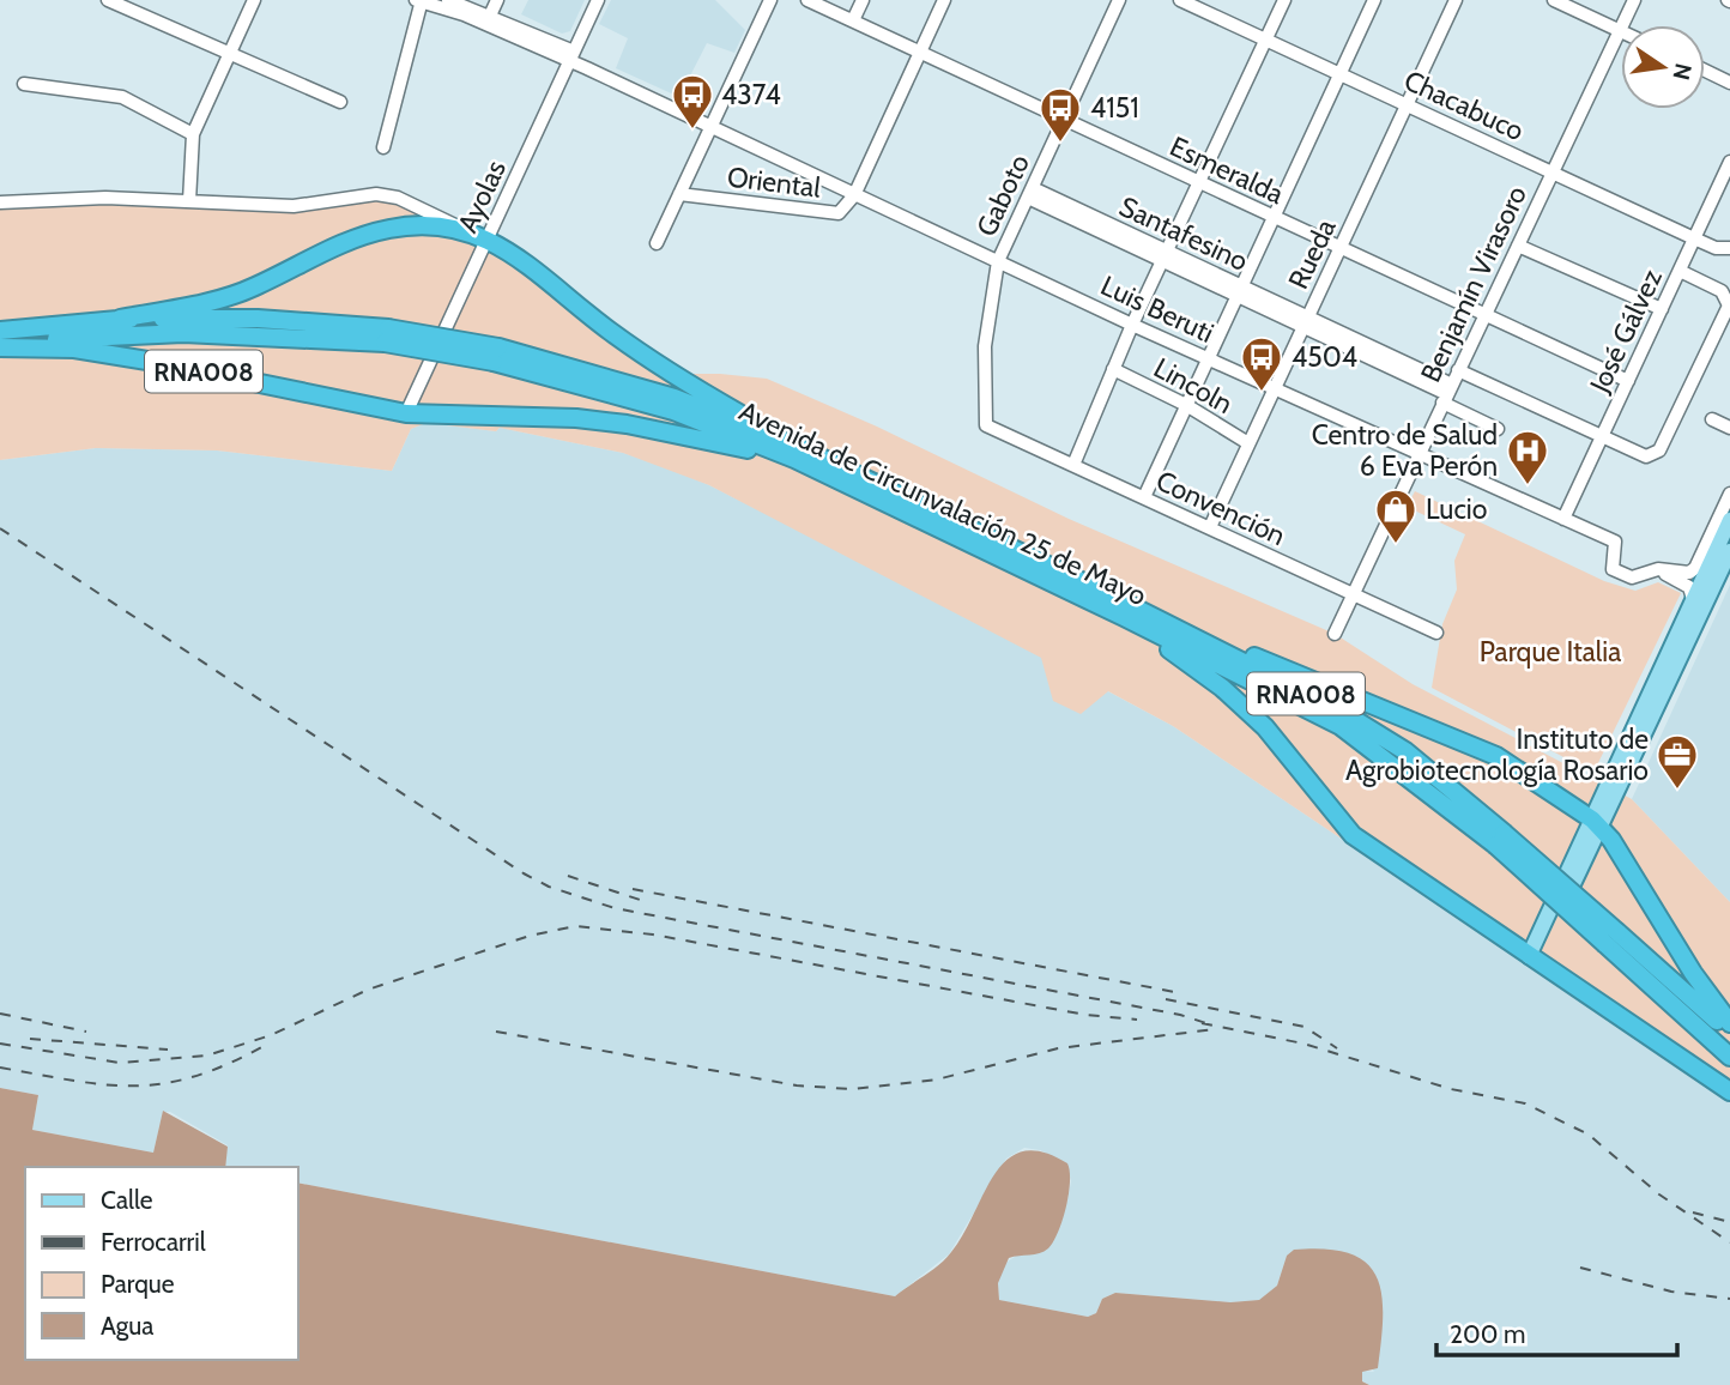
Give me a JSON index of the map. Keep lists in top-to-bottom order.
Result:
{
  "streets": {
    "highway": ["RNA008", "Avenida de Circunvalación 25 de Mayo"],
    "street": [
      "Chacabuco",
      "Esmeralda",
      "Oriental",
      "Gaboto",
      "Ayolas",
      "Santafesino",
      "Rueda",
      "Benjamín Virasoro",
      "Luis Beruti",
      "José Gálvez",
      "Lincoln",
      "Convención"
    ]
  },
  "crossings": [
    ["Chacabuco", "Rueda"],
    ["Chacabuco", "Benjamín Virasoro"],
    ["Chacabuco", "José Gálvez"],
    ["Esmeralda", "Gaboto"],
    ["Esmeralda", "Rueda"],
    ["Esmeralda", "Benjamín Virasoro"],
    ["Esmeralda", "José Gálvez"],
    ["Oriental", "Luis Beruti"],
    ["Gaboto", "Santafesino"],
    ["Gaboto", "Luis Beruti"],
    ["Gaboto", "Convención"],
    ["Ayolas", "Luis Beruti"],
    ["Ayolas", "RNA008"],
    ["Santafesino", "Rueda"],
    ["Santafesino", "Benjamín Virasoro"],
    ["Rueda", "Luis Beruti"],
    ["Rueda", "Lincoln"],
    ["Rueda", "Convención"],
    ["Benjamín Virasoro", "Luis Beruti"],
    ["Benjamín Virasoro", "Convención"],
    ["Luis Beruti", "José Gálvez"],
    ["RNA008", "Avenida de Circunvalación 25 de Mayo"]
  ],
  "parks": ["Parque Italia"],
  "places": {
    "bus stop": ["4374", "4151", "4504"],
    "hospital": ["Centro de Salud 6 Eva Perón"],
    "shop": ["Lucio"],
    "office": ["Instituto de Agrobiotecnología Rosario"]
  },
  "legend": [
    "Calle",
    "Ferrocarril",
    "Parque",
    "Agua"
  ],
  "scale_bar": "200 m",
  "north": "right"
}
